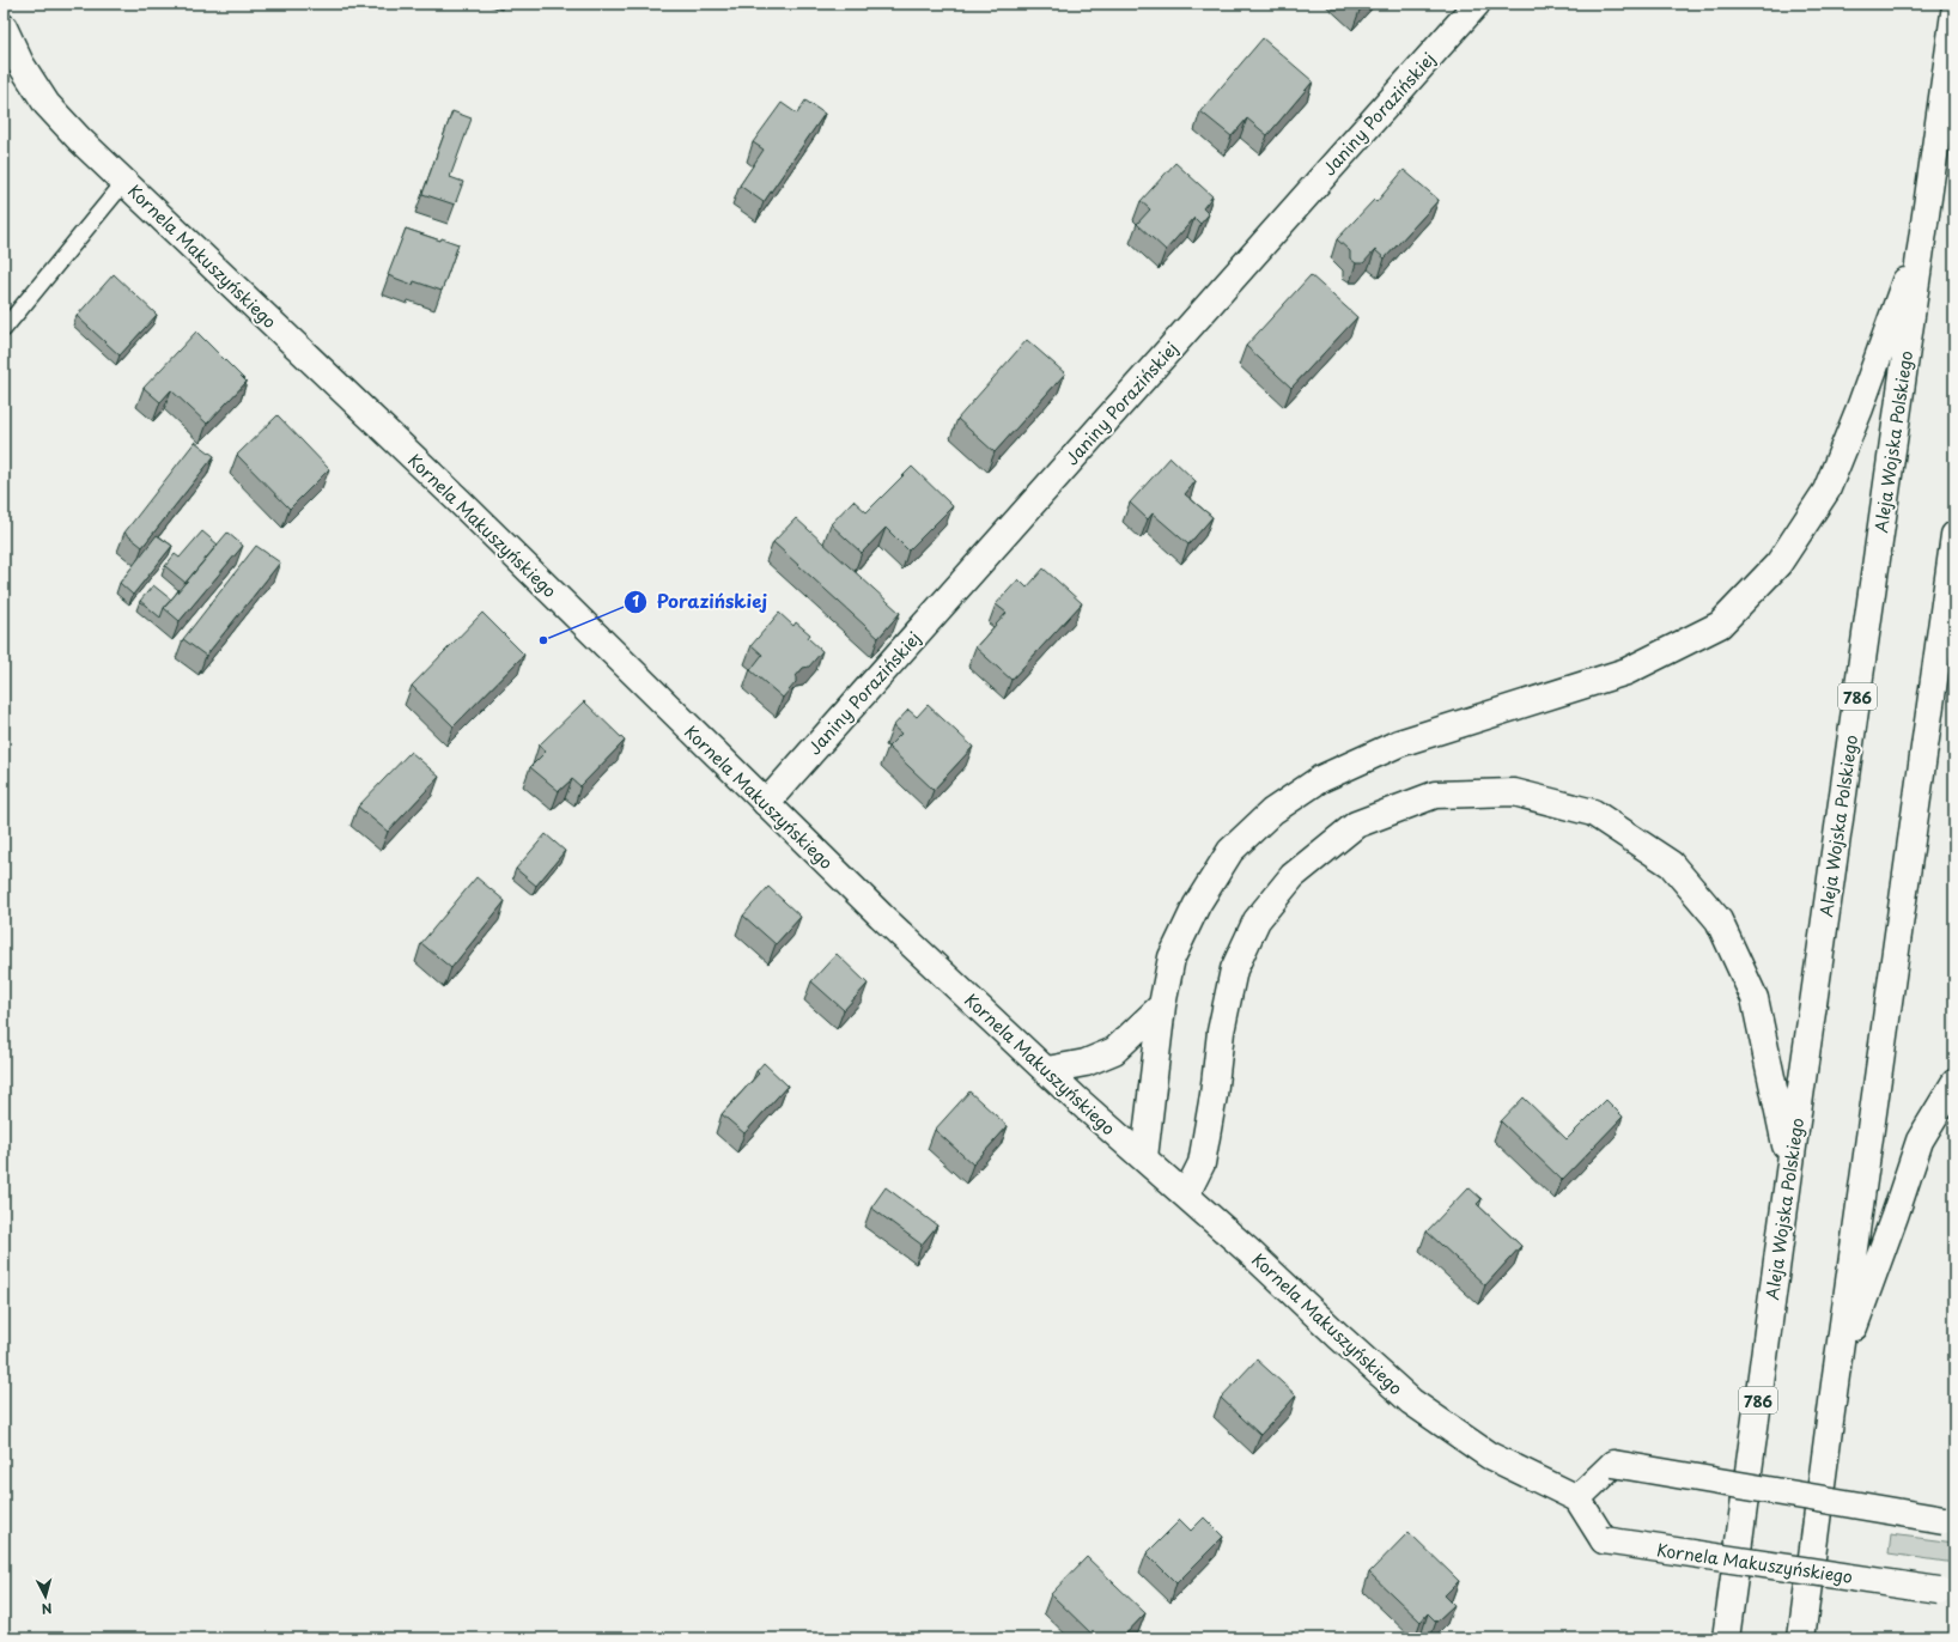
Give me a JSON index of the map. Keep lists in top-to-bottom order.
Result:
{
  "streets": {
    "main road": [
      "Janiny Porazińskiej",
      "Kornela Makuszyńskiego",
      "Aleja Wojska Polskiego",
      "786"
    ]
  },
  "crossings": [
    ["Janiny Porazińskiej", "Kornela Makuszyńskiego"]
  ],
  "places": ["Porazińskiej"],
  "north": "bottom"
}
